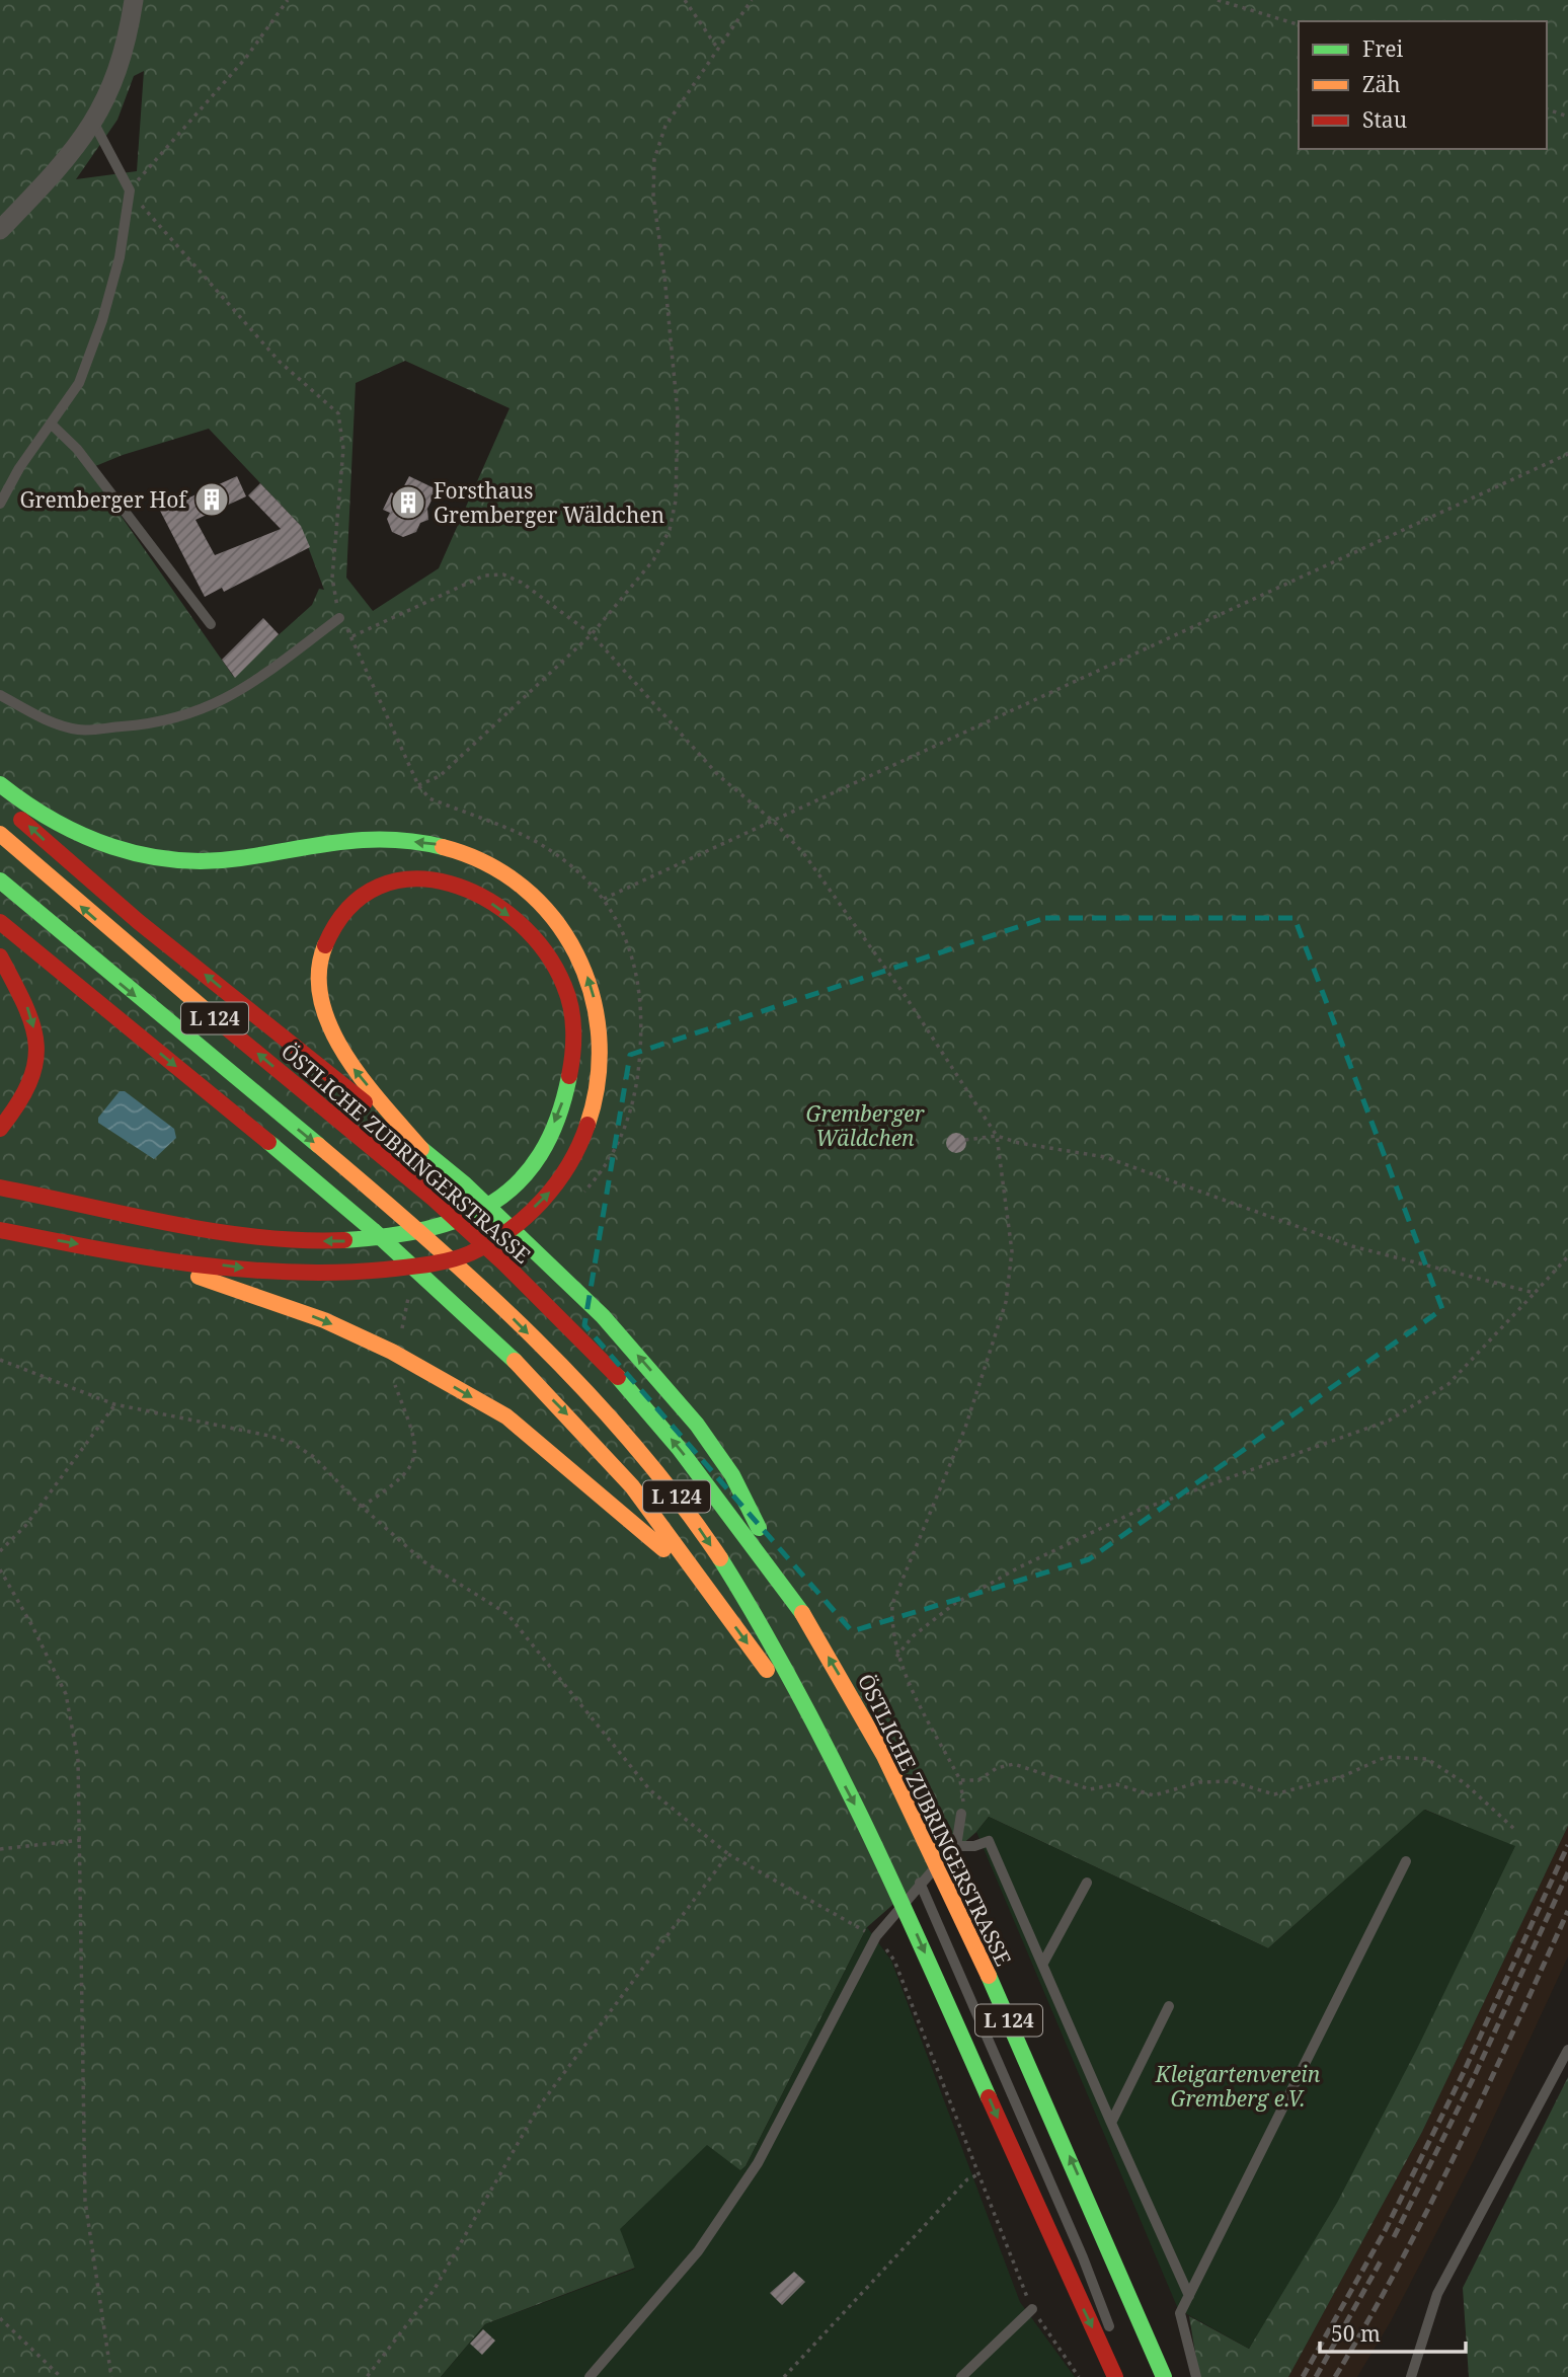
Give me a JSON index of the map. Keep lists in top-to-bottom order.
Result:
{
  "streets": {
    "highway": ["L 124", "ÖSTLICHE ZUBRINGERSTRASSE"]
  },
  "parks": ["Gremberger Wäldchen", "Kleigartenverein Gremberg e.V."],
  "places": {
    "building": ["Gremberger Hof", "Forsthaus Gremberger Wäldchen"]
  },
  "legend": ["Frei", "Zäh", "Stau"],
  "scale_bar": "50 m"
}
